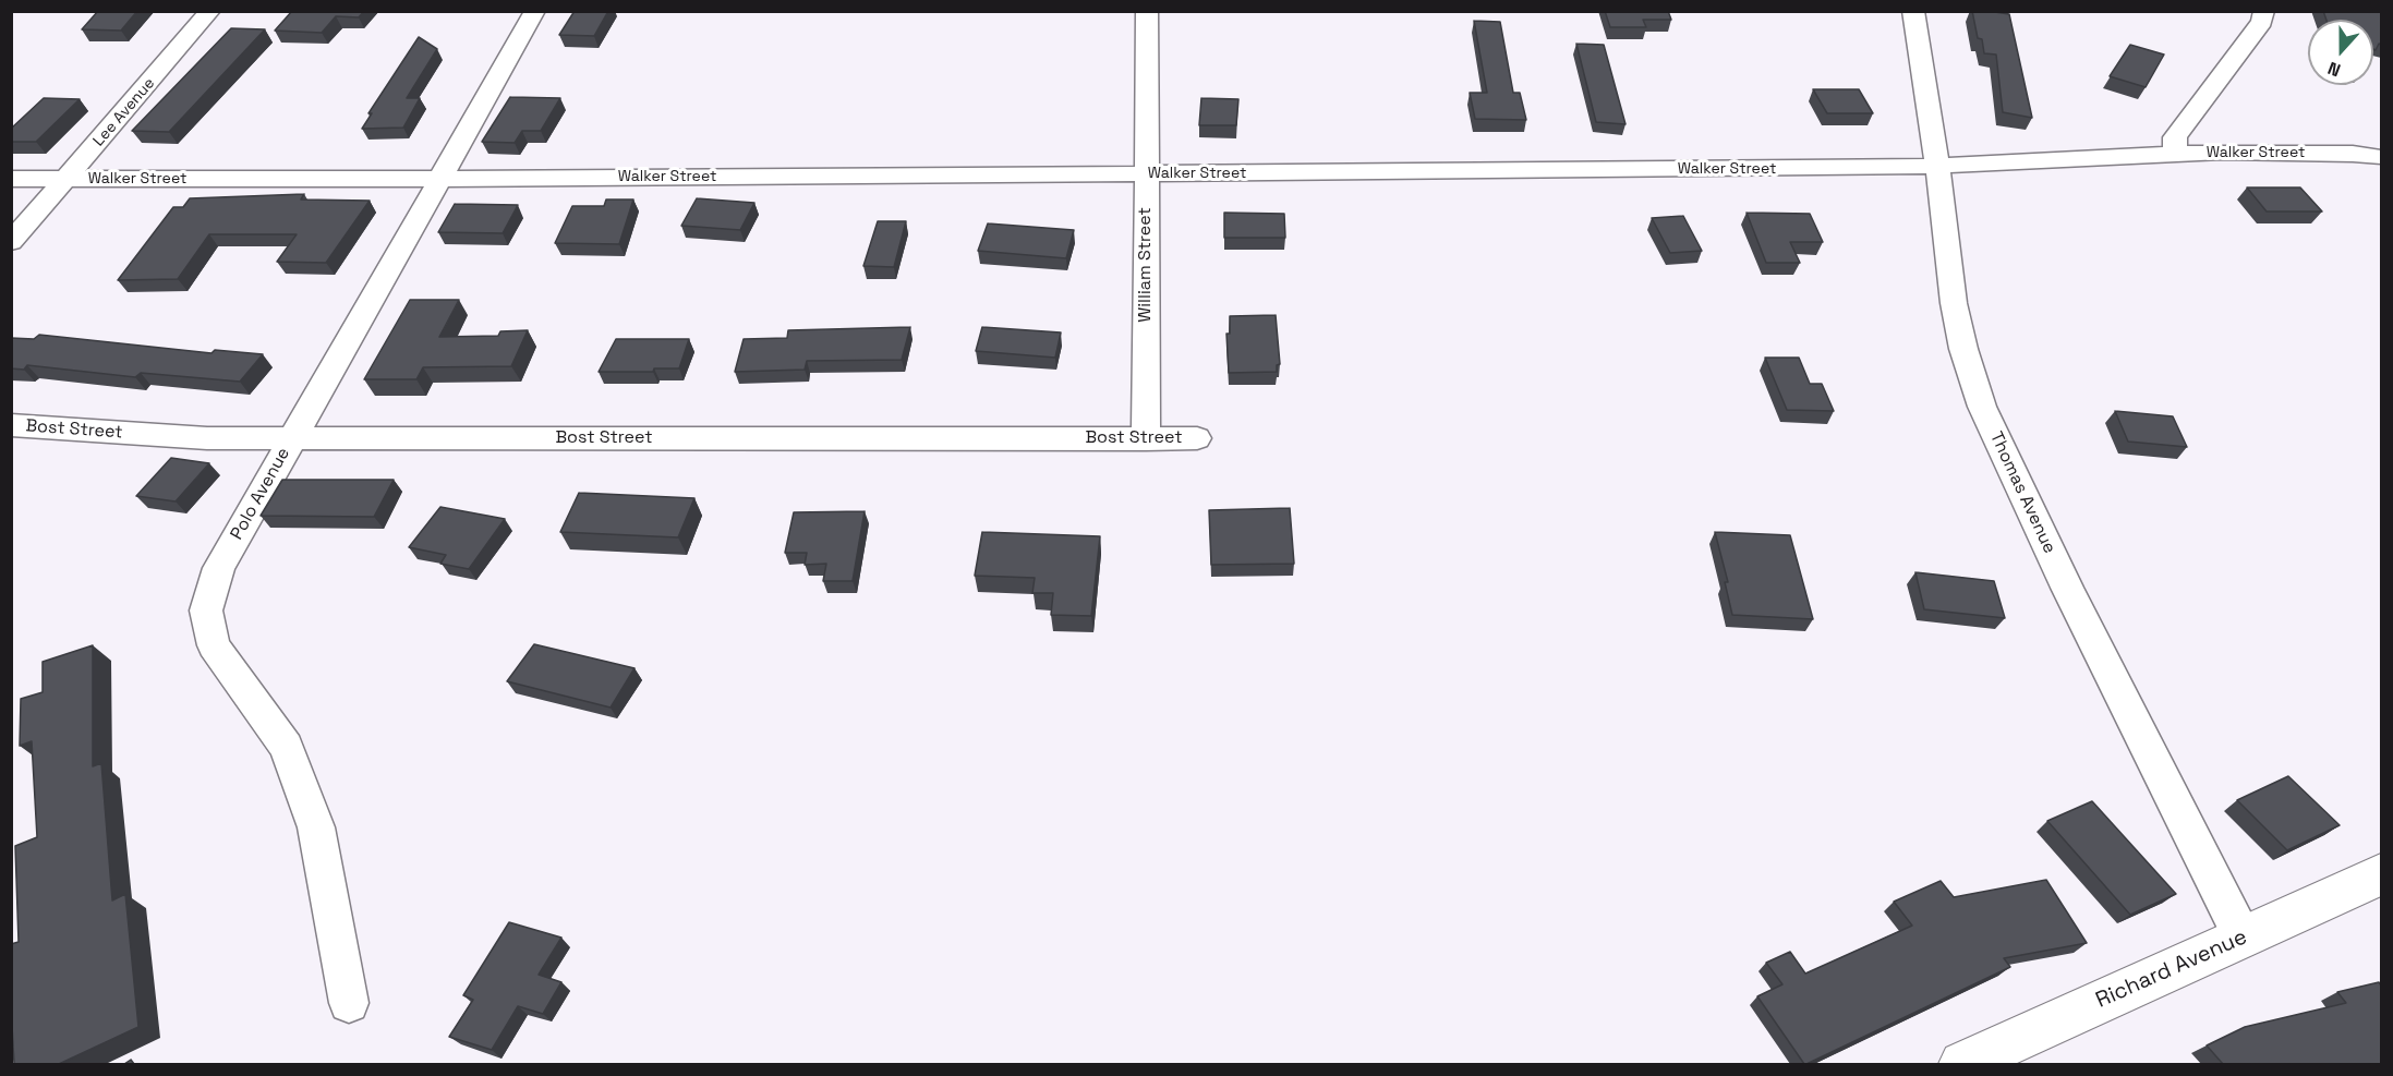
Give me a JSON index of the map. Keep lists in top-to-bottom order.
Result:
{
  "streets": {
    "street": [
      "Lee Avenue",
      "Walker Street",
      "William Street",
      "Bost Street",
      "Thomas Avenue",
      "Polo Avenue",
      "Richard Avenue"
    ]
  },
  "crossings": [
    ["Lee Avenue", "Walker Street"],
    ["Walker Street", "William Street"],
    ["Walker Street", "Thomas Avenue"],
    ["Walker Street", "Polo Avenue"],
    ["William Street", "Bost Street"],
    ["Bost Street", "Polo Avenue"],
    ["Thomas Avenue", "Richard Avenue"]
  ],
  "north": "bottom"
}
